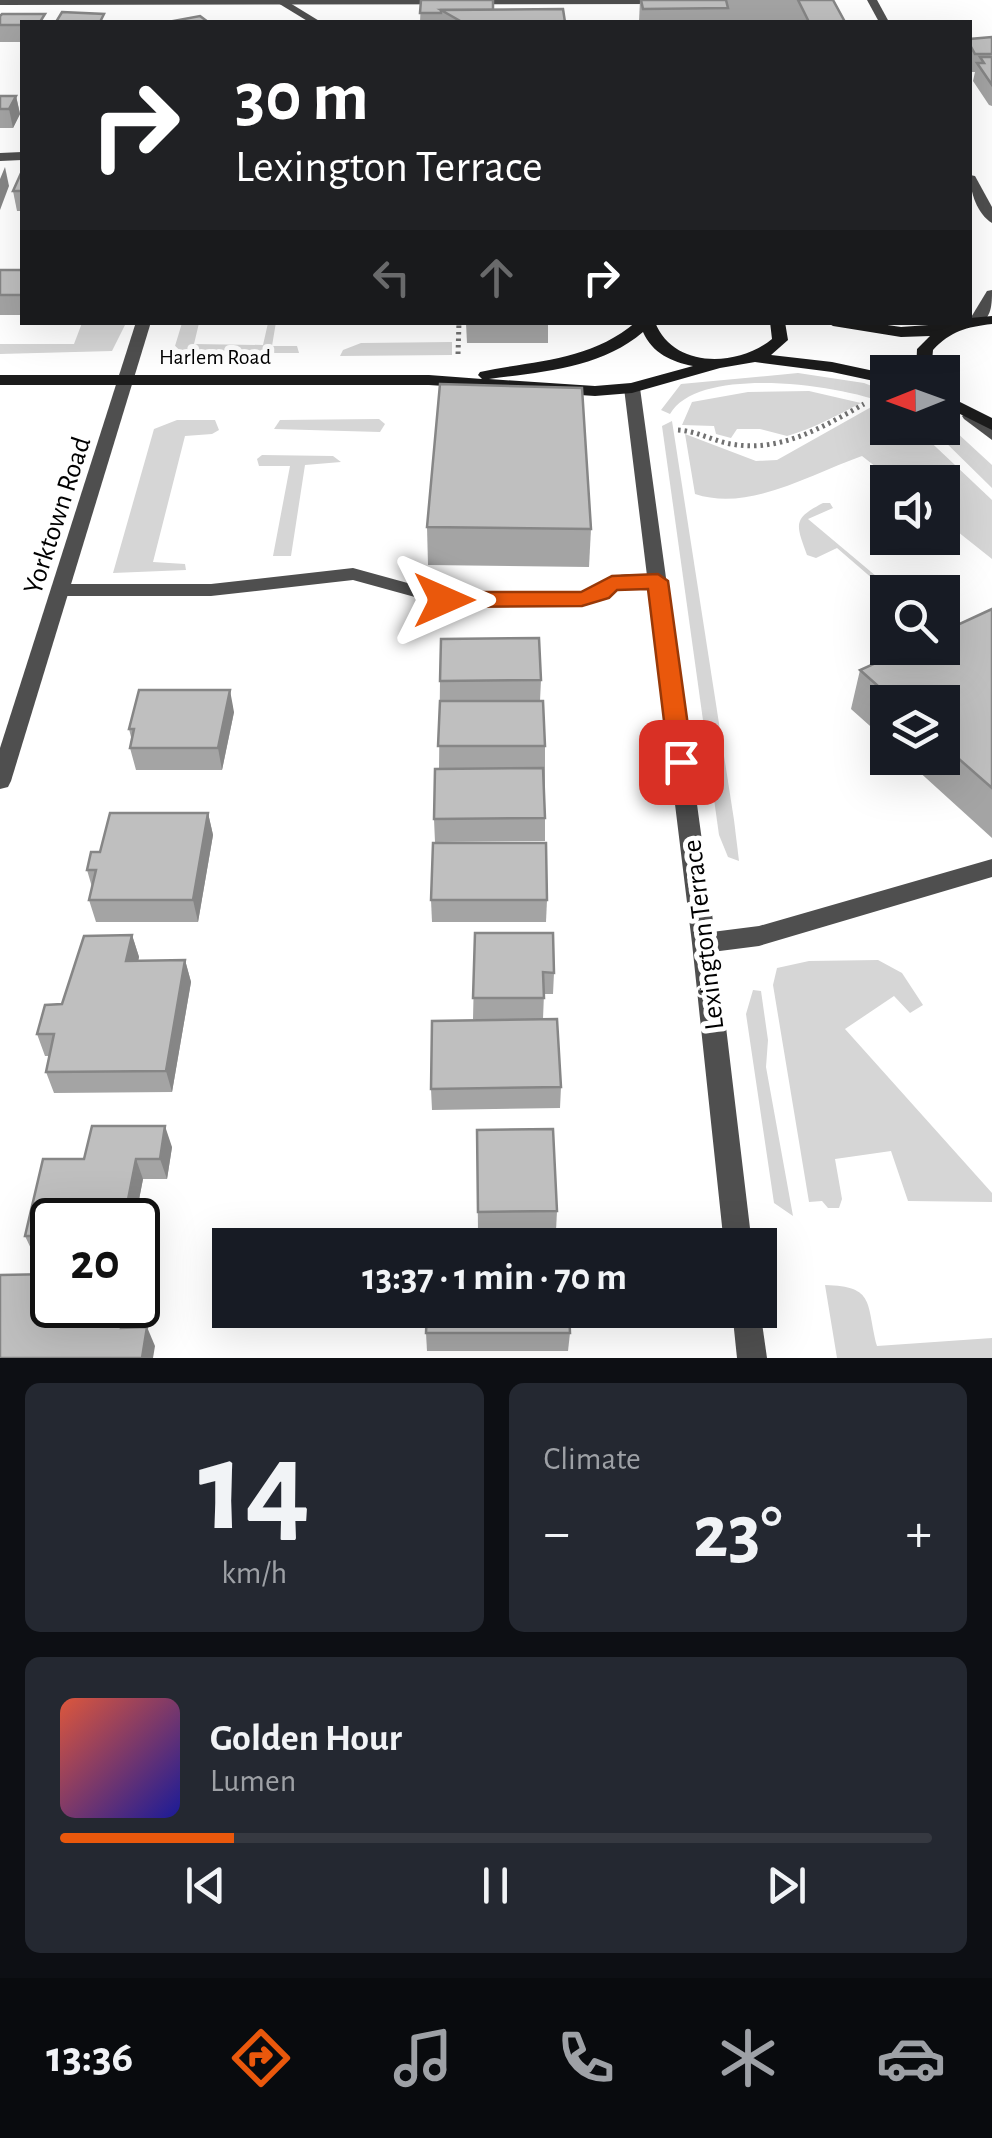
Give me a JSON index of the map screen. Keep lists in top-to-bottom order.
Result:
{
  "streets": {
    "main road": ["Harlem Road"],
    "street": ["Yorktown Road", "Lexington Terrace"]
  },
  "crossings": [
    ["Harlem Road", "Yorktown Road"],
    ["Harlem Road", "Lexington Terrace"]
  ],
  "north": "left",
  "page": {
    "turn": ["30 m", "Lexington Terrace"],
    "limit": "20",
    "trip": "13:37 · 1 min · 70 m",
    "tile": [
      ["14", "km/h"],
      "Climate"
    ],
    "heat": ["−", "23°", "+"],
    "song": ["Golden Hour", "Lumen"],
    "tabs": "13:36"
  }
}
